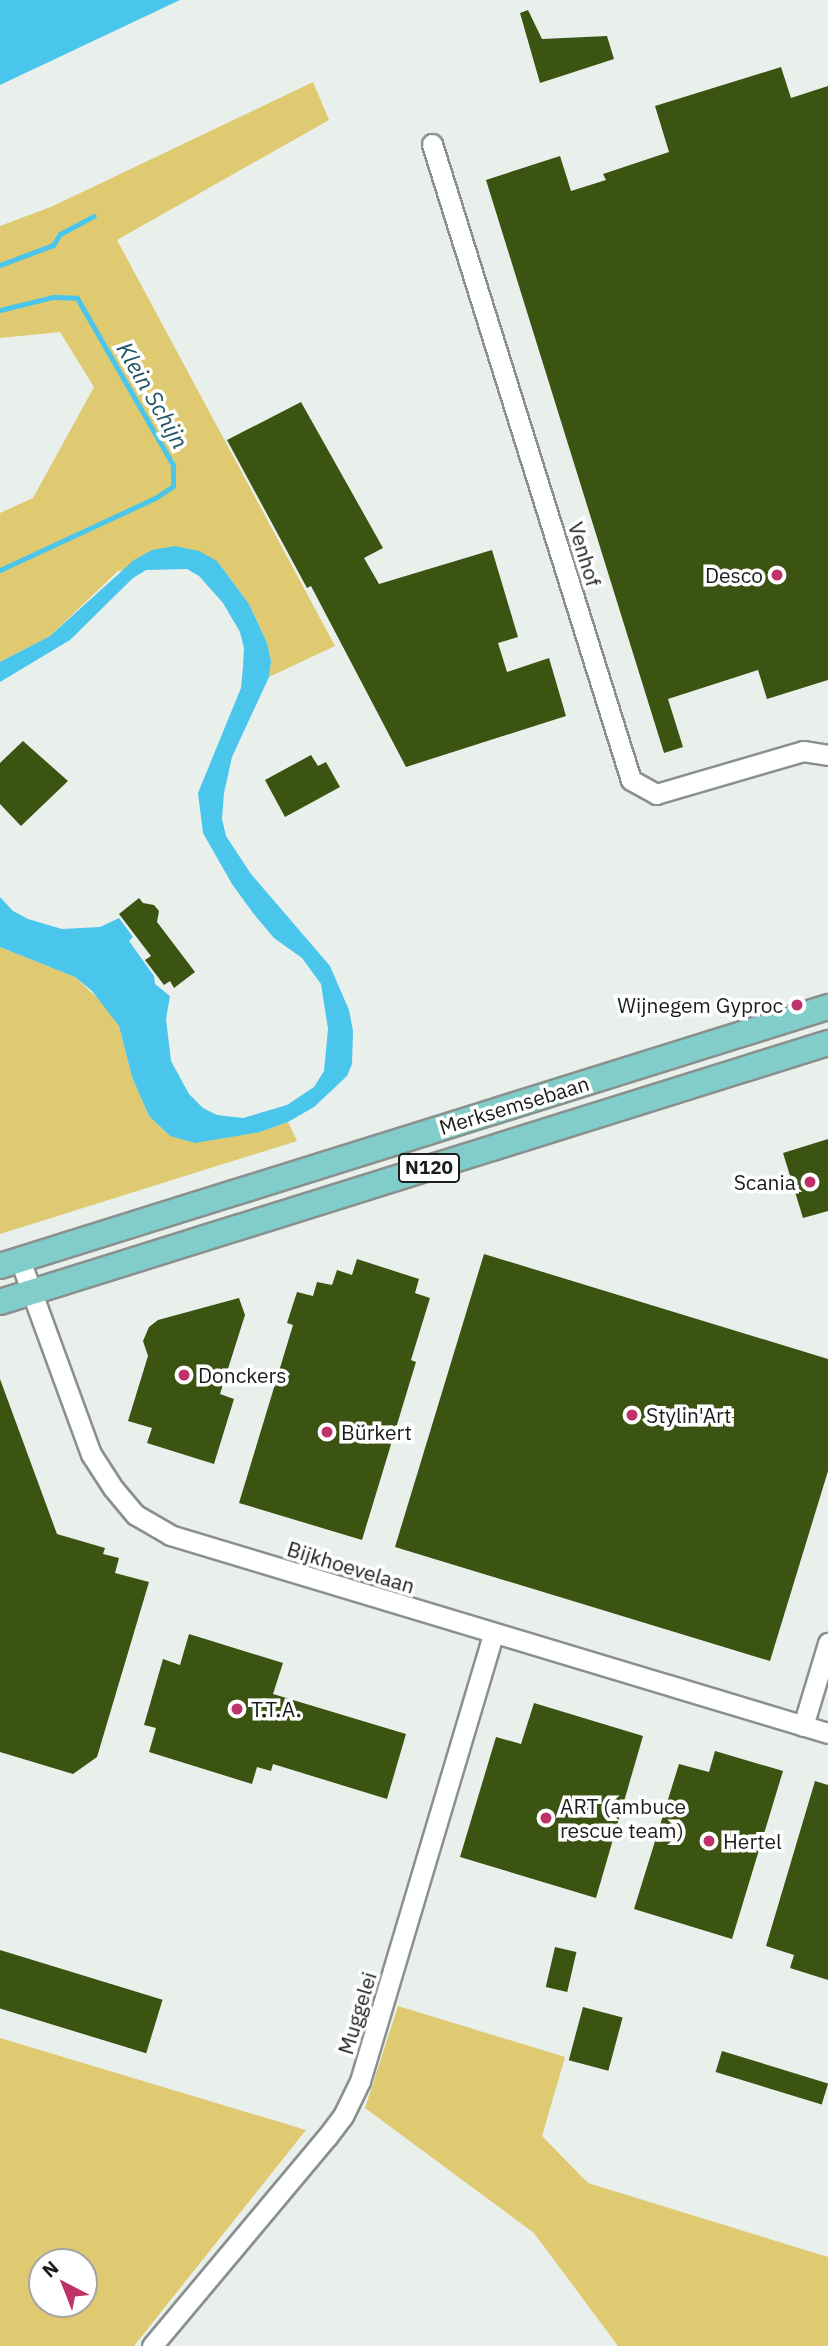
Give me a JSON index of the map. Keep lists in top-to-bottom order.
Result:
{
  "streets": {
    "main road": ["Merksemsebaan", "N120"],
    "street": ["Venhof", "Bijkhoevelaan", "Muggelei"]
  },
  "crossings": [
    ["Merksemsebaan", "Bijkhoevelaan"],
    ["Bijkhoevelaan", "Muggelei"]
  ],
  "water": ["Klein Schijn"],
  "places": [
    "Desco",
    "Wijnegem Gyproc",
    "Scania",
    "Donckers",
    "Stylin'Art",
    "Bürkert",
    "T.T.A.",
    "ART (ambuce rescue team)",
    "Hertel"
  ],
  "north": "top left"
}
